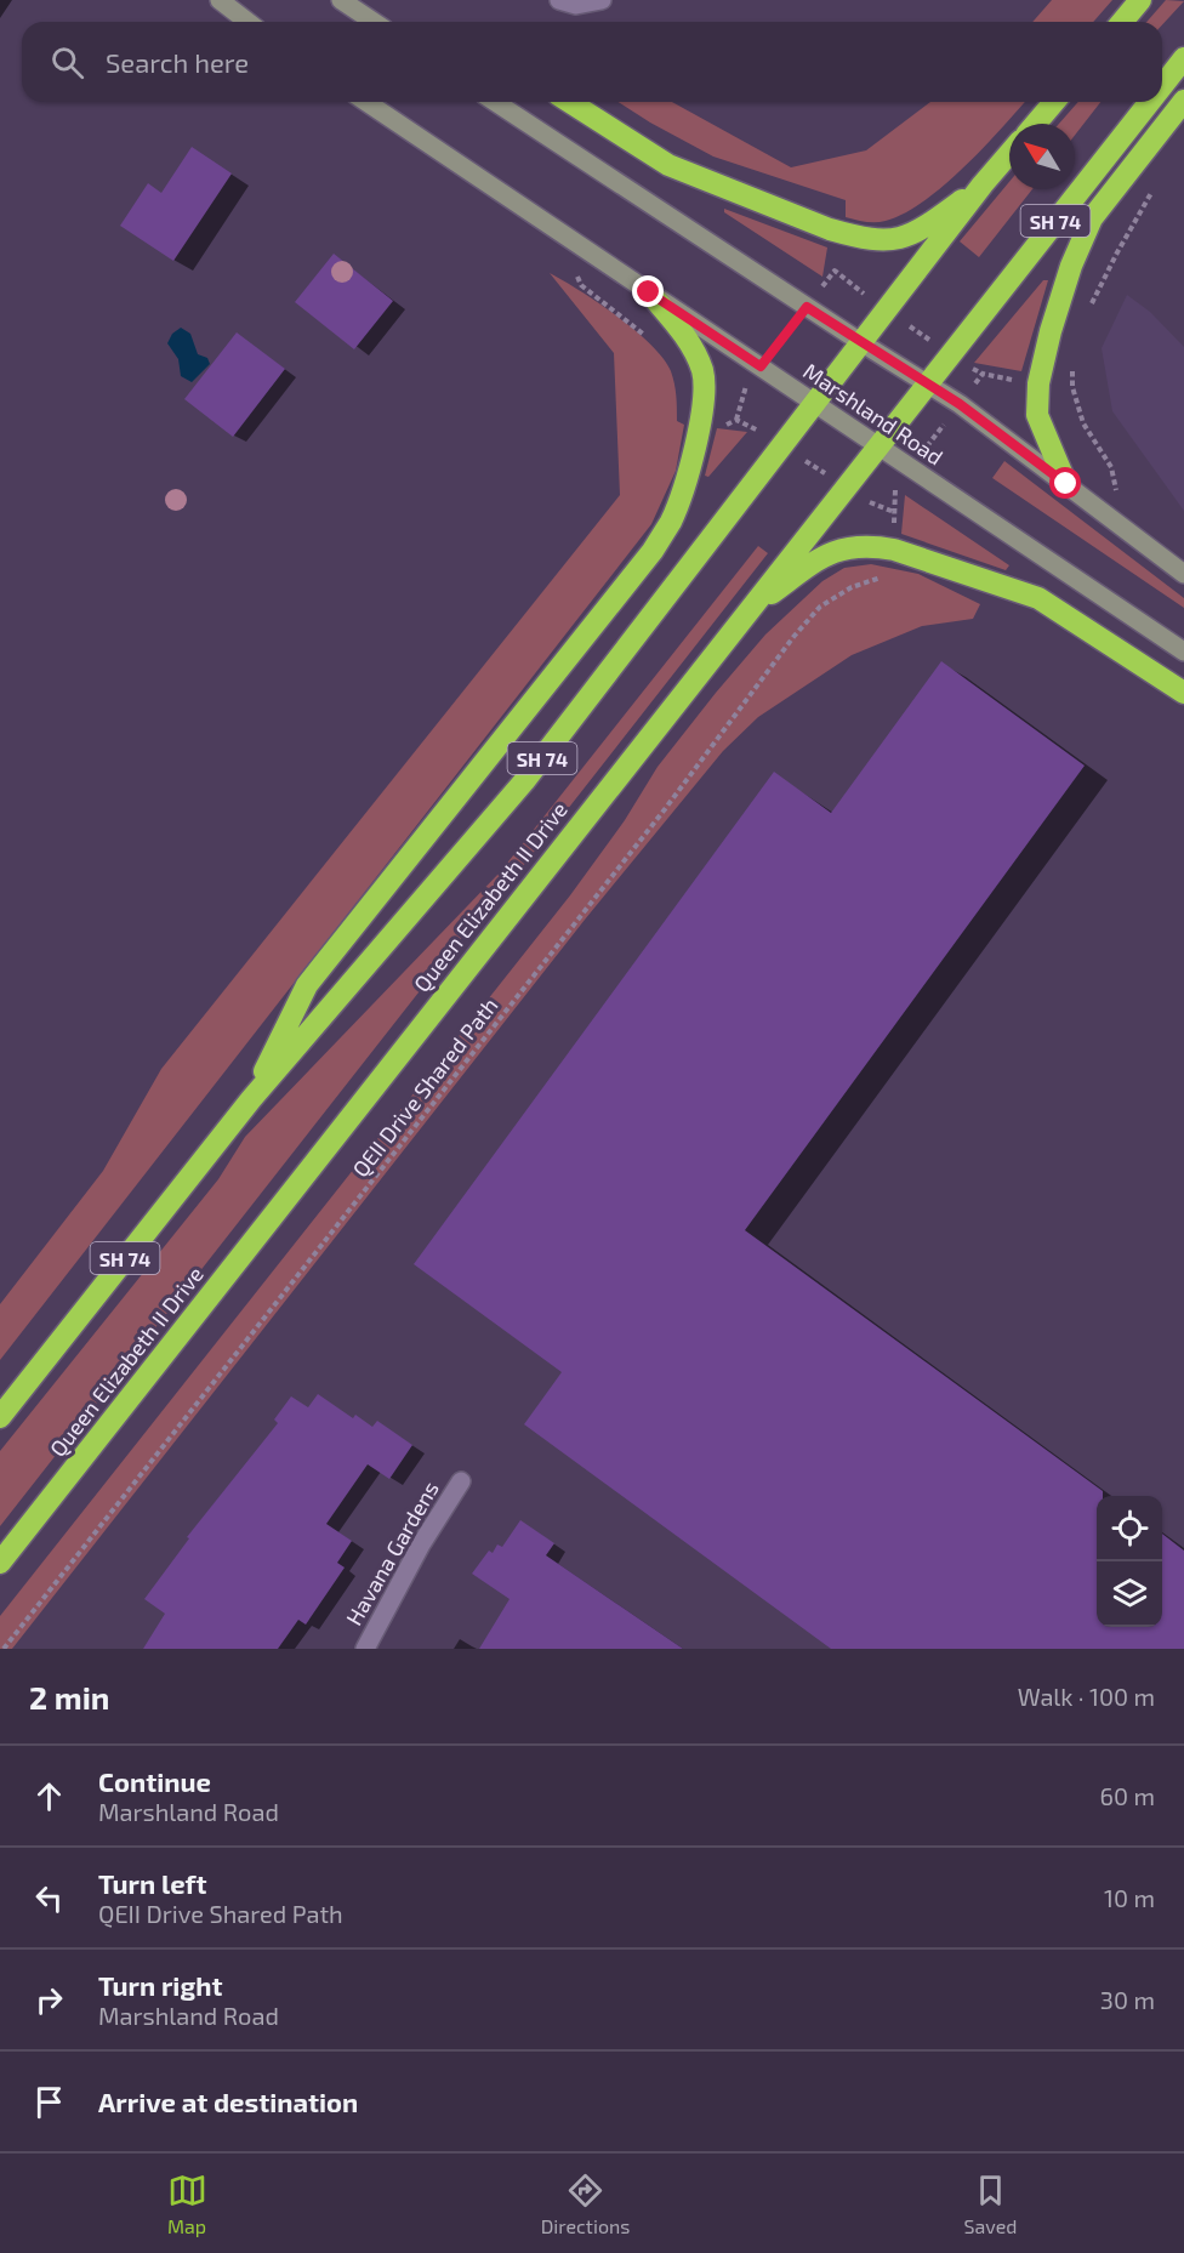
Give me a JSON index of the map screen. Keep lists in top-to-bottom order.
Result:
{
  "streets": {
    "highway": ["SH 74", "Queen Elizabeth II Drive"],
    "main road": ["Marshland Road"],
    "street": ["Havana Gardens"],
    "path": ["QEII Drive Shared Path"]
  },
  "crossings": [
    ["SH 74", "Queen Elizabeth II Drive"],
    ["Marshland Road", "Queen Elizabeth II Drive"]
  ],
  "north": "top left",
  "page": {
    "search": "Search here",
    "heading": ["2 min", "Walk · 100 m"],
    "list": [
      ["Continue", "Marshland Road", "60 m"],
      ["Turn left", "QEII Drive Shared Path", "10 m"],
      ["Turn right", "Marshland Road", "30 m"],
      "Arrive at destination"
    ],
    "nav": ["Map", "Directions", "Saved"]
  }
}
